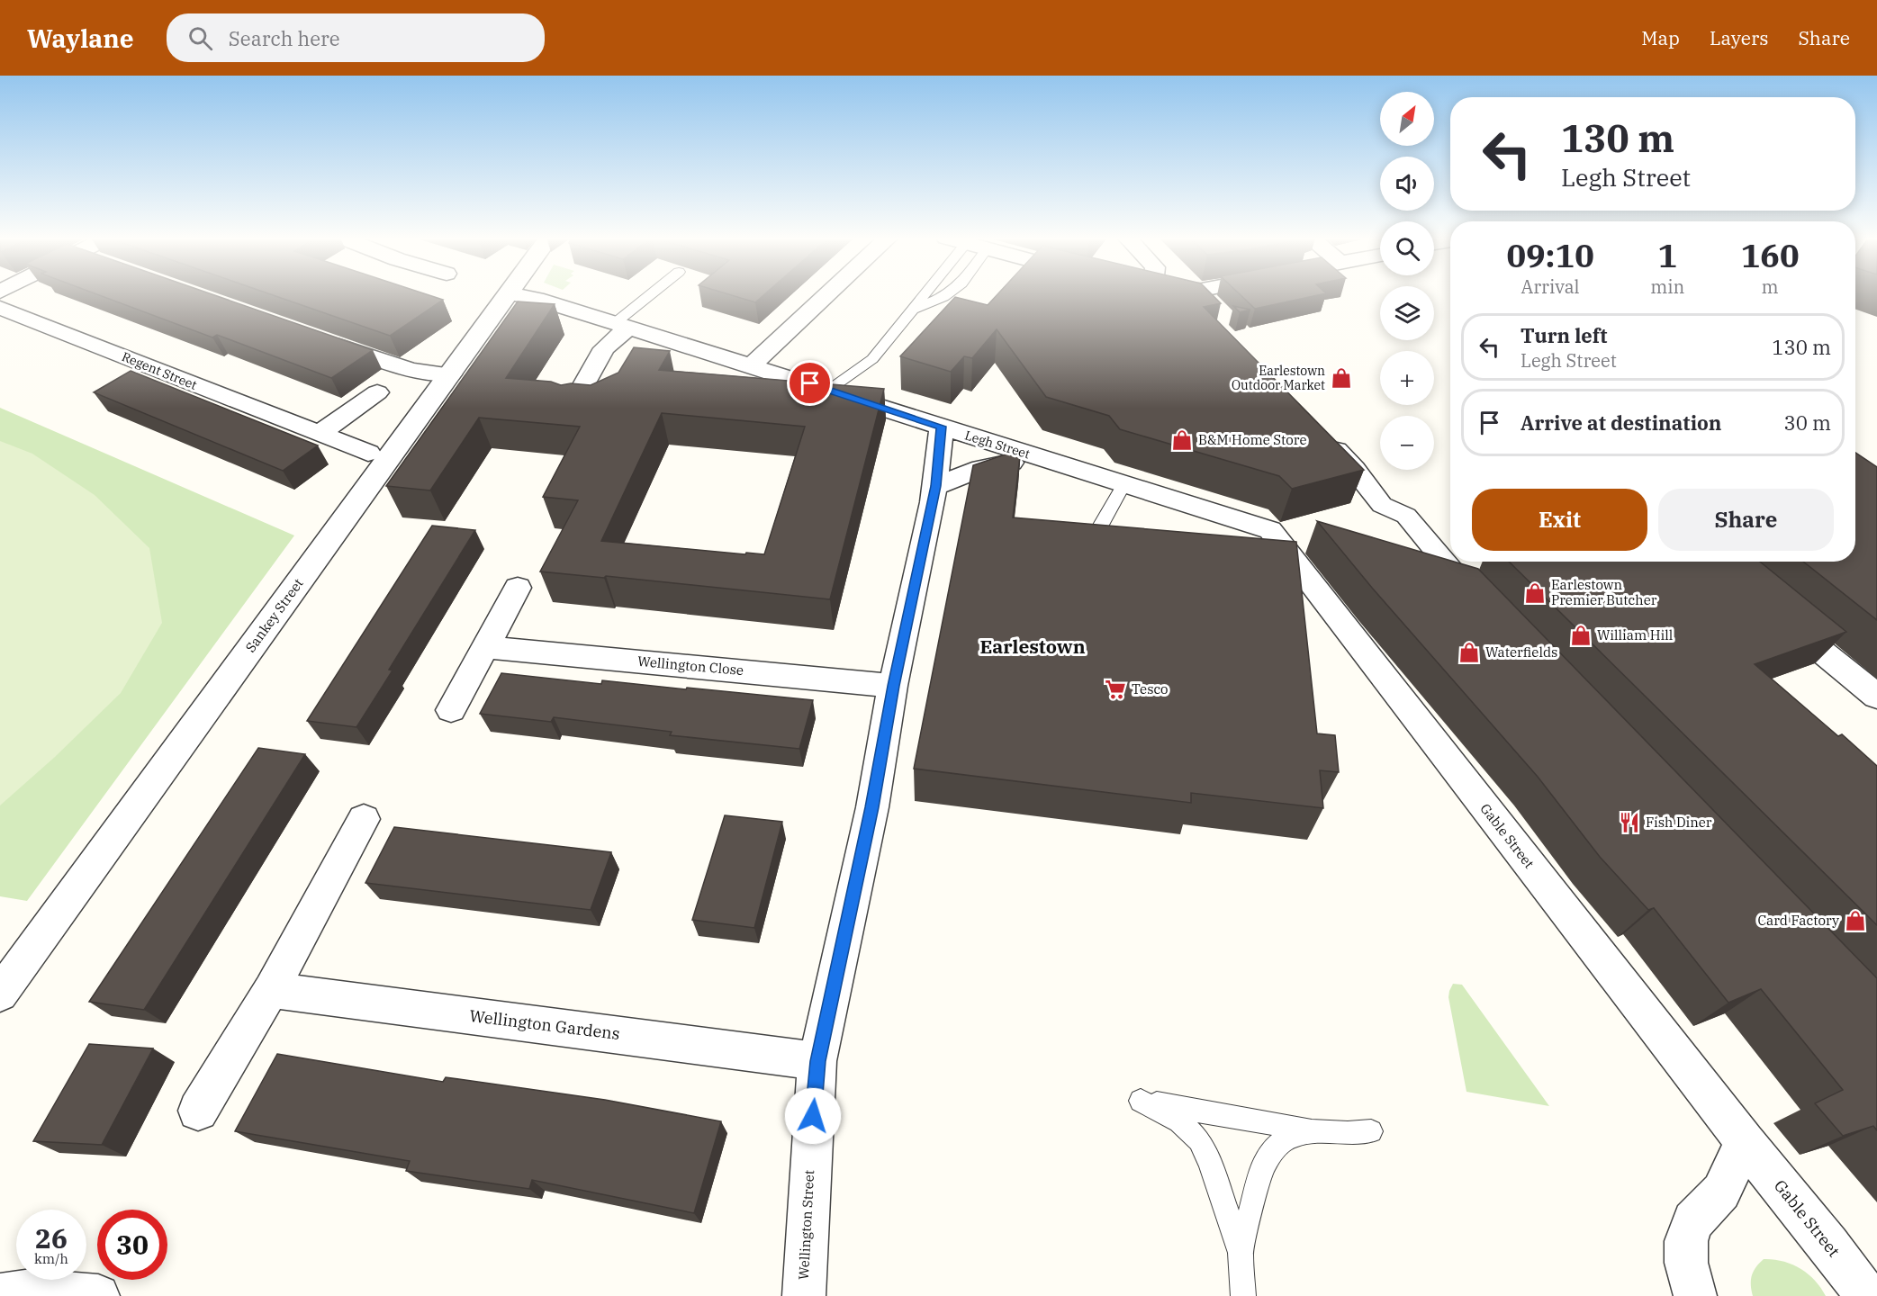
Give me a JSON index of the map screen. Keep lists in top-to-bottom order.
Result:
{
  "streets": {
    "street": [
      "Regent Street",
      "Legh Street",
      "Sankey Street",
      "Wellington Close",
      "Gable Street",
      "Wellington Gardens",
      "Wellington Street"
    ]
  },
  "crossings": [
    ["Legh Street", "Gable Street"],
    ["Legh Street", "Wellington Street"],
    ["Wellington Close", "Wellington Street"],
    ["Wellington Gardens", "Wellington Street"]
  ],
  "districts": ["Earlestown"],
  "places": {
    "shop": [
      "Earlestown Outdoor Market",
      "B&M Home Store",
      "Earlestown Premier Butcher",
      "William Hill",
      "Waterfields",
      "Card Factory"
    ],
    "supermarket": ["Tesco"],
    "restaurant": ["Fish Diner"]
  },
  "north": "top right",
  "page": {
    "header": "Waylane",
    "search": "Search here",
    "nav": ["Map", "Layers", "Share"],
    "map_buttons": ["+", "−"],
    "turn": ["130 m", "Legh Street"],
    "eta": [
      "09:10",
      "Arrival",
      "1",
      "min",
      "160",
      "m"
    ],
    "list": [
      {
        "name": "Turn left",
        "note": "Legh Street",
        "value": "130 m"
      },
      {
        "name": "Arrive at destination",
        "value": "30 m"
      }
    ],
    "buttons": ["Exit", "Share"],
    "speed": "26 km/h",
    "limit": "30"
  }
}
